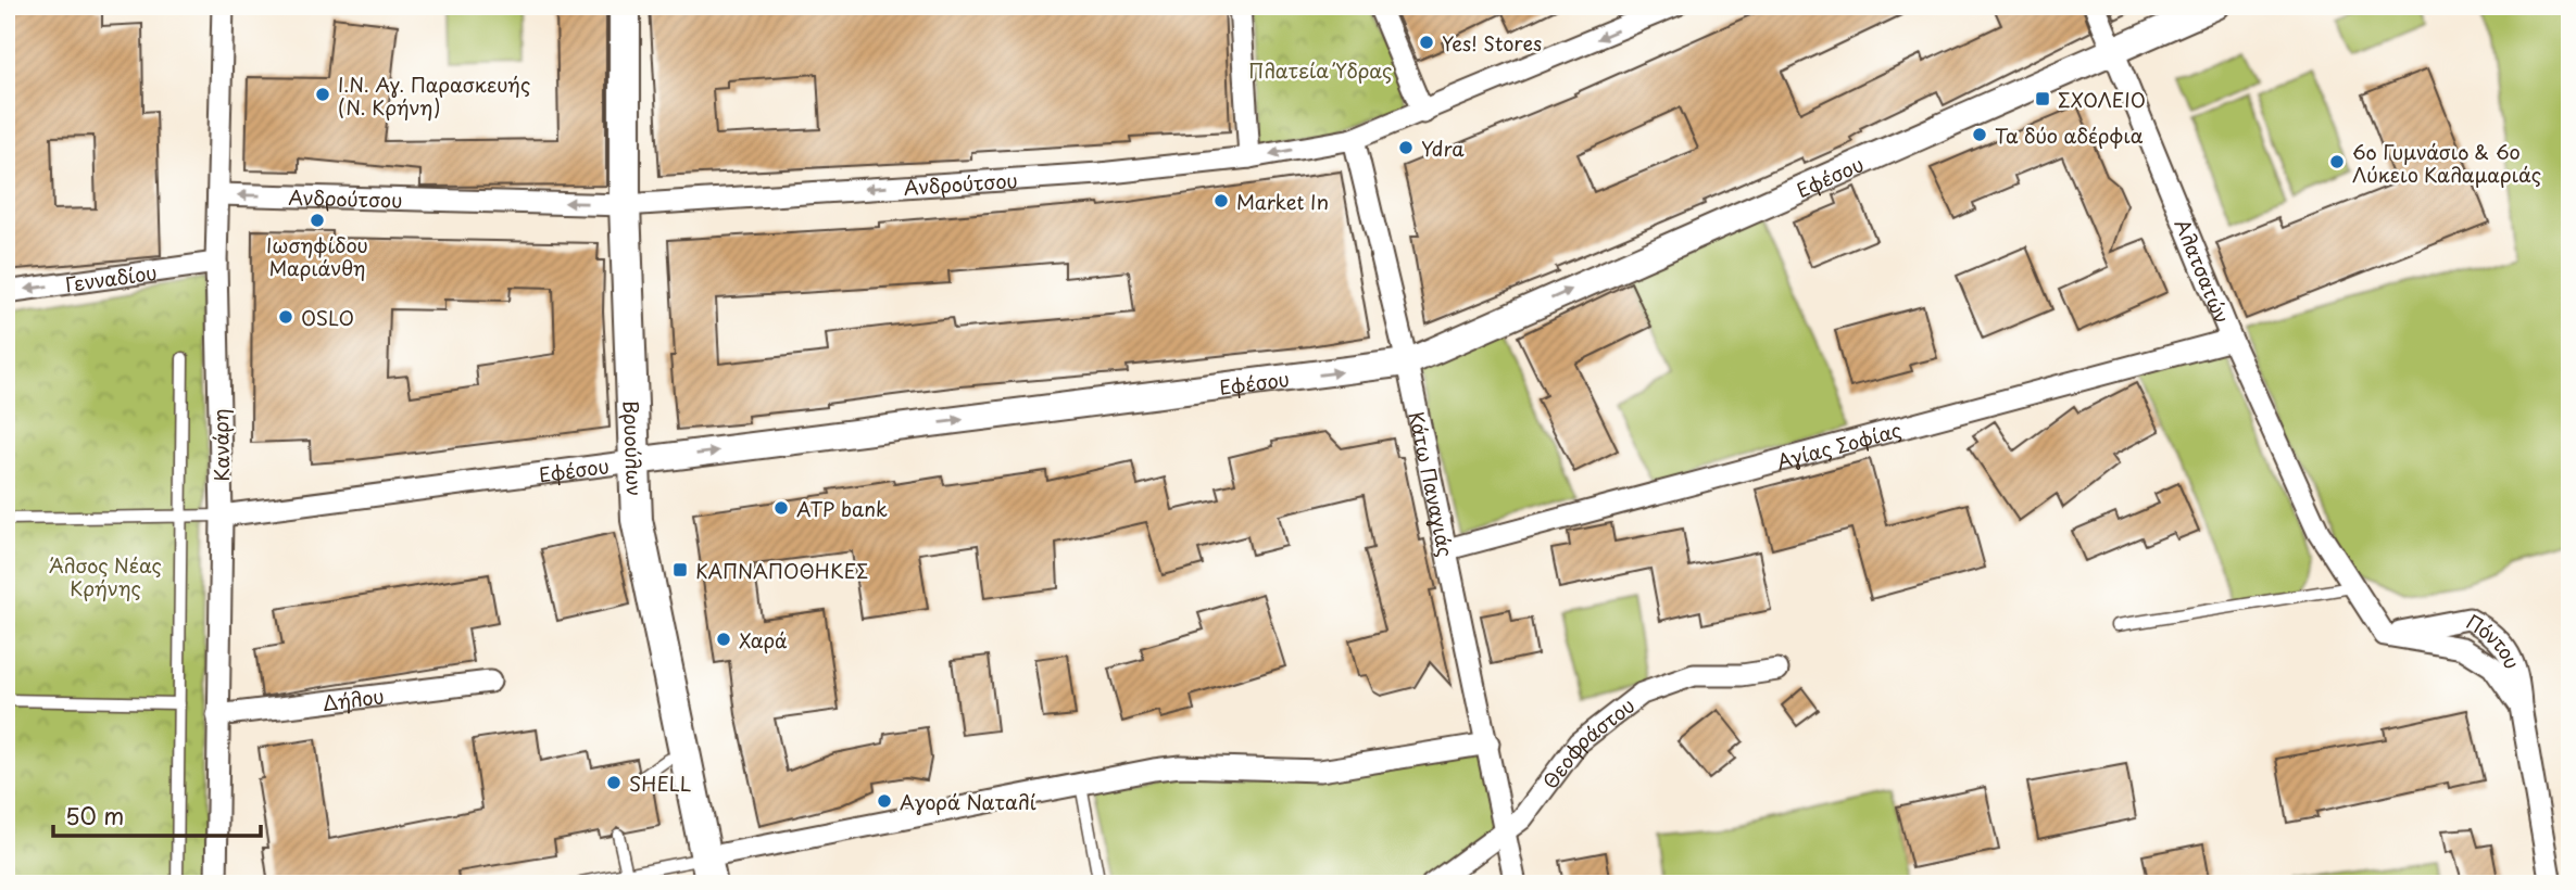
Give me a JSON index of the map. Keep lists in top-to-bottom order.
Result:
{
  "streets": {
    "main road": ["Βρυούλων"],
    "street": [
      "Εφέσου",
      "Ανδρούτσου",
      "Αλατσατών",
      "Γενναδίου",
      "Αγίας Σοφίας",
      "Κανάρη",
      "Κάτω Παναγιάς",
      "Πόντου",
      "Δήλου",
      "Θεοφράστου"
    ]
  },
  "crossings": [
    ["Εφέσου", "Αλατσατών"],
    ["Εφέσου", "Κανάρη"],
    ["Εφέσου", "Βρυούλων"],
    ["Εφέσου", "Κάτω Παναγιάς"],
    ["Ανδρούτσου", "Κανάρη"],
    ["Ανδρούτσου", "Βρυούλων"],
    ["Ανδρούτσου", "Κάτω Παναγιάς"],
    ["Αλατσατών", "Αγίας Σοφίας"],
    ["Αλατσατών", "Πόντου"],
    ["Γενναδίου", "Κανάρη"],
    ["Αγίας Σοφίας", "Κάτω Παναγιάς"],
    ["Κανάρη", "Δήλου"],
    ["Κάτω Παναγιάς", "Θεοφράστου"]
  ],
  "one_way": ["Εφέσου", "Ανδρούτσου", "Γενναδίου"],
  "parks": ["Πλατεία Ύδρας", "Άλσος Νέας Κρήνης"],
  "places": {
    "other": [
      "Yes! Stores",
      "Ι.Ν. Αγ. Παρασκευής (Ν. Κρήνη)",
      "Τα δύο αδέρφια",
      "Ydra",
      "6ο Γυμνάσιο & 6ο Λύκειο Καλαμαριάς",
      "Market In",
      "Ιωσηφίδου Μαριάνθη",
      "OSLO",
      "ATP bank",
      "Χαρά",
      "SHELL",
      "Αγορά Ναταλί"
    ],
    "transit": ["ΣΧΟΛΕΙΟ", "ΚΑΠΝΑΠΟΘΗΚΕΣ"]
  },
  "scale_bar": "50 m"
}
